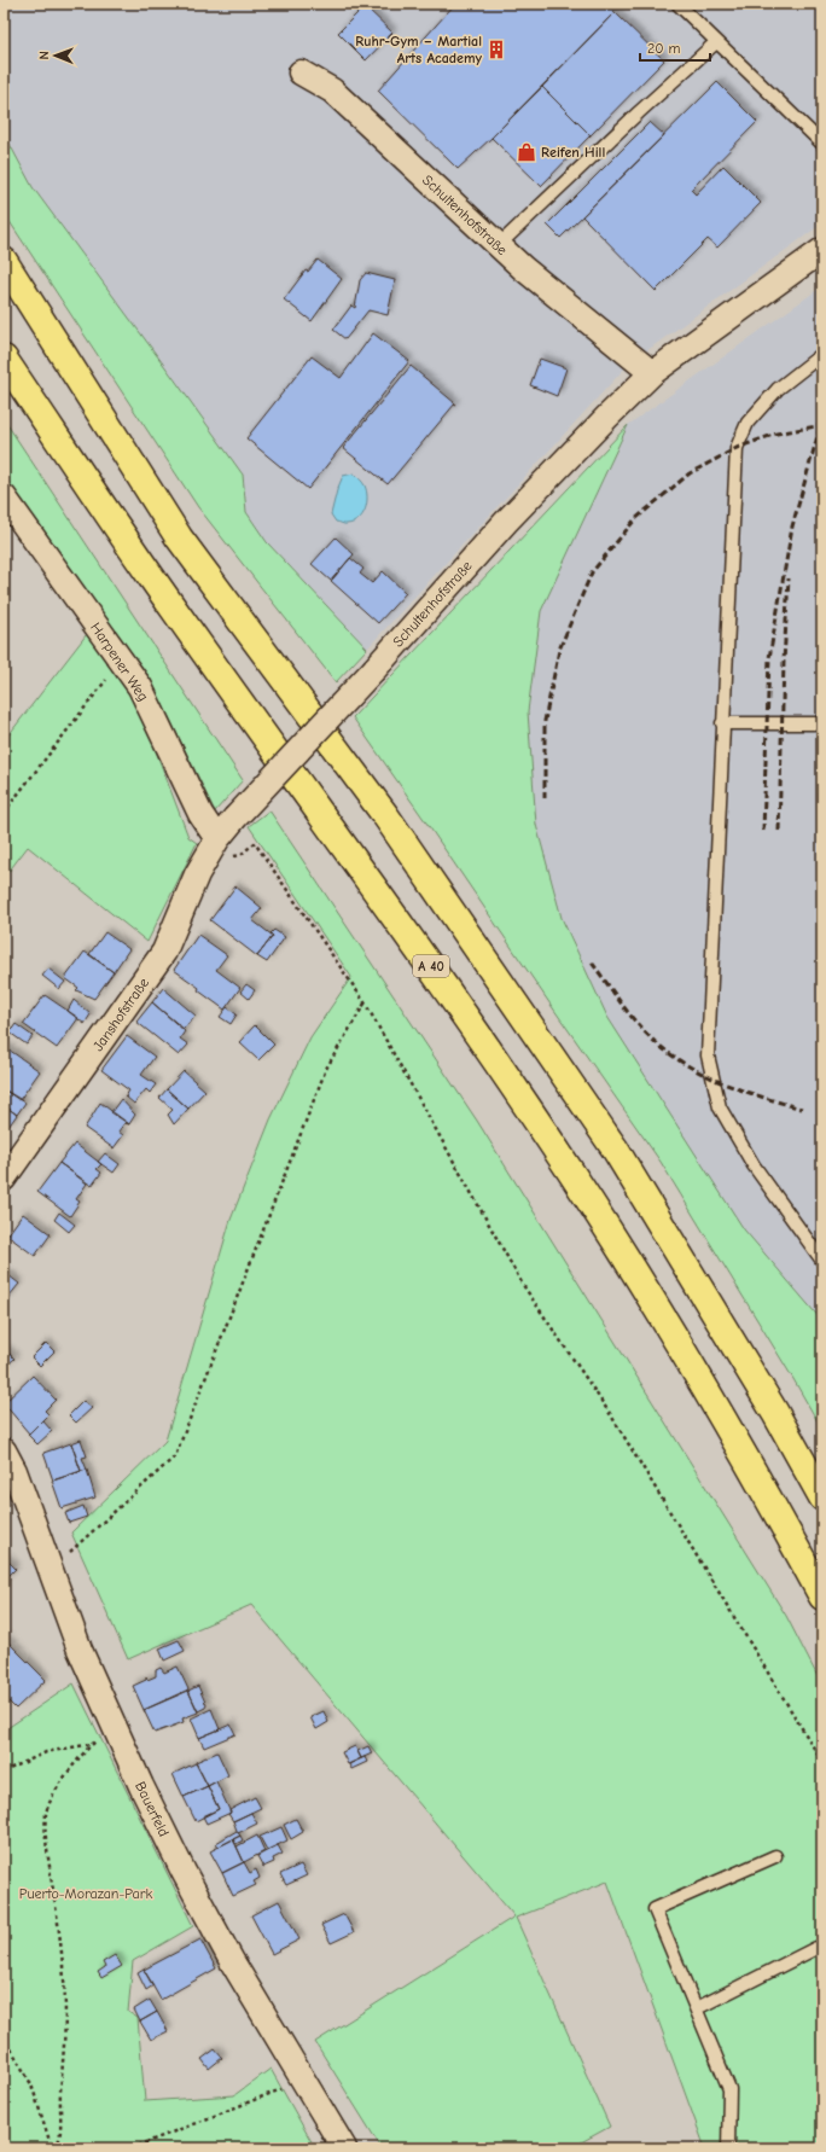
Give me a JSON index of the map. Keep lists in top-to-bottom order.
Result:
{
  "streets": {
    "highway": ["A 40"],
    "street": [
      "Schultenhofstraße",
      "Harpener Weg",
      "Janshofstraße",
      "Bauerfeld"
    ]
  },
  "crossings": [
    ["Schultenhofstraße", "Harpener Weg"],
    ["Schultenhofstraße", "Janshofstraße"],
    ["Harpener Weg", "Janshofstraße"]
  ],
  "parks": ["Puerto-Morazan-Park"],
  "places": {
    "building": ["Ruhr-Gym – Martial Arts Academy"],
    "shop": ["Reifen Hill"]
  },
  "scale_bar": "20 m",
  "north": "left"
}
